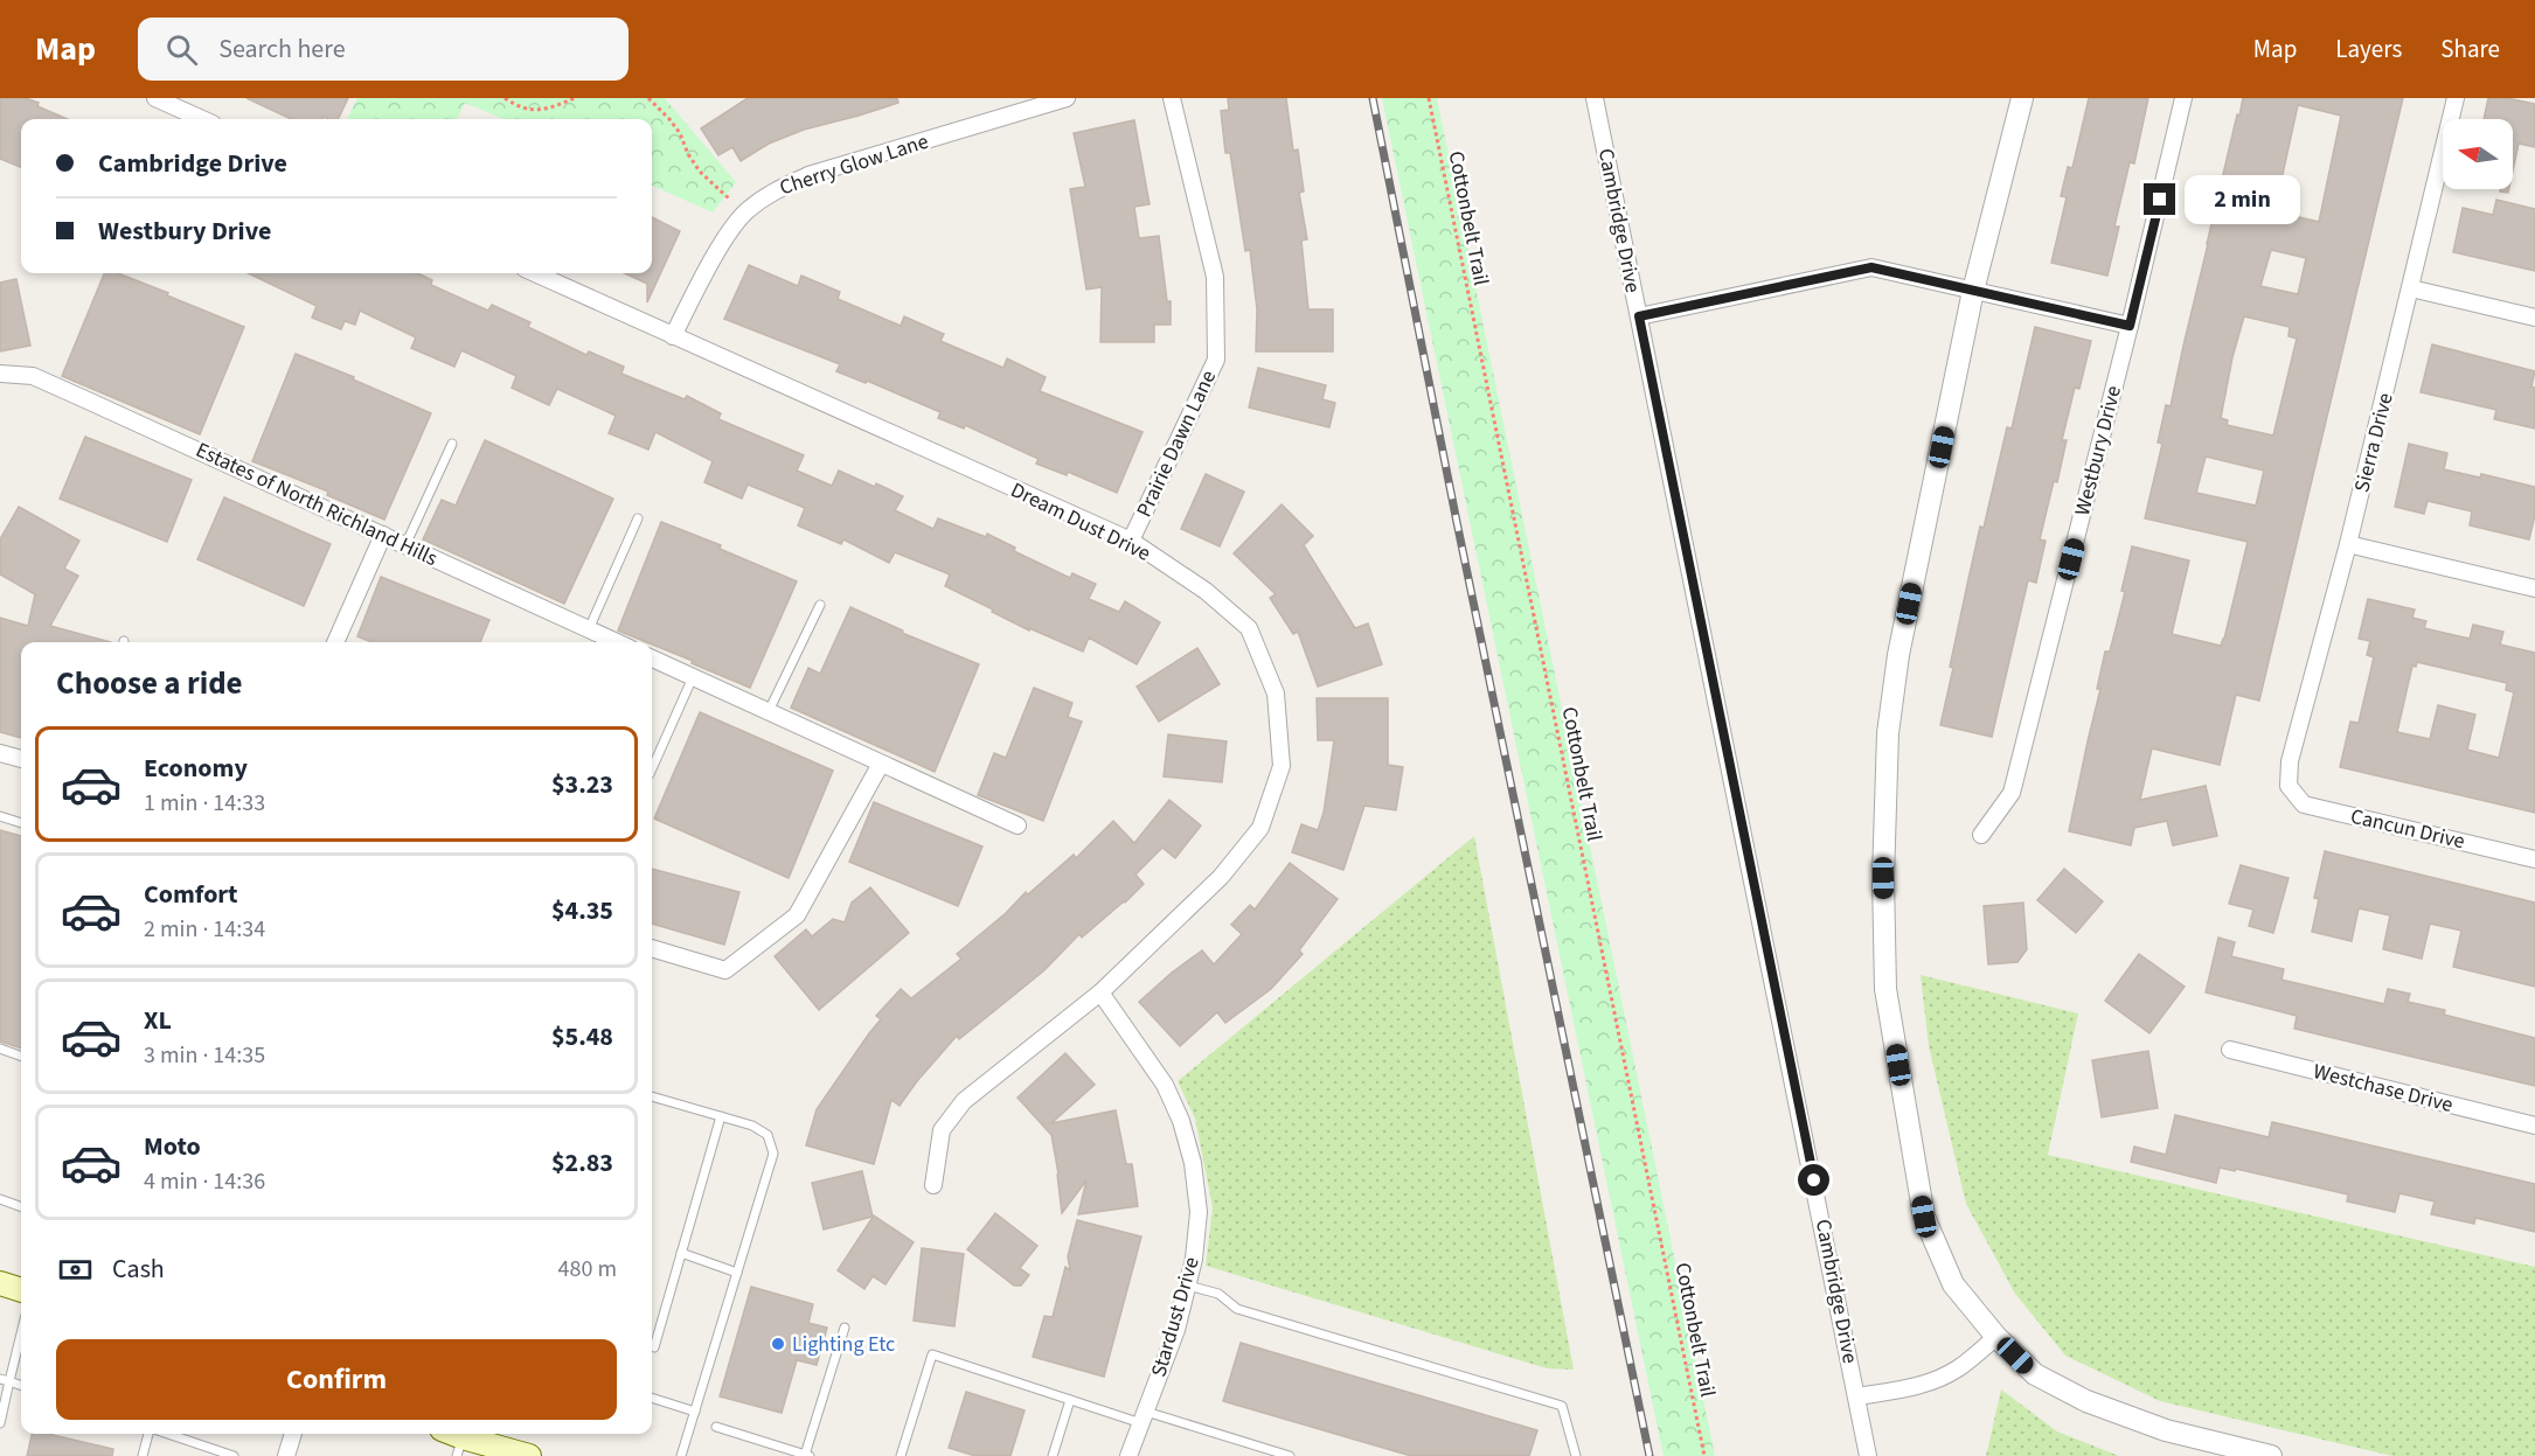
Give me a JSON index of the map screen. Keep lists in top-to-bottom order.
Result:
{
  "streets": {
    "street": [
      "Cherry Glow Lane",
      "Cambridge Drive",
      "Sierra Drive",
      "Prairie Dawn Lane",
      "Westbury Drive",
      "Estates of North Richland Hills",
      "Dream Dust Drive",
      "Cancun Drive",
      "Westchase Drive",
      "Stardust Drive"
    ],
    "path": ["Cottonbelt Trail"]
  },
  "crossings": [
    ["Cherry Glow Lane", "Dream Dust Drive"],
    ["Sierra Drive", "Cancun Drive"],
    ["Prairie Dawn Lane", "Dream Dust Drive"],
    ["Dream Dust Drive", "Stardust Drive"]
  ],
  "places": ["Lighting Etc"],
  "north": "left",
  "page": {
    "header": "Map",
    "search": "Search here",
    "nav": ["Map", "Layers", "Share"],
    "banner": ["Cambridge Drive", "Westbury Drive"],
    "bubble": "2 min",
    "heading": "Choose a ride",
    "list": [
      {
        "name": "Economy",
        "note": "1 min · 14:33",
        "value": "$3.23"
      },
      {
        "name": "Comfort",
        "note": "2 min · 14:34",
        "value": "$4.35"
      },
      {
        "name": "XL",
        "note": "3 min · 14:35",
        "value": "$5.48"
      },
      {
        "name": "Moto",
        "note": "4 min · 14:36",
        "value": "$2.83"
      }
    ],
    "pay": ["Cash", "480 m"],
    "buttons": "Confirm"
  }
}
